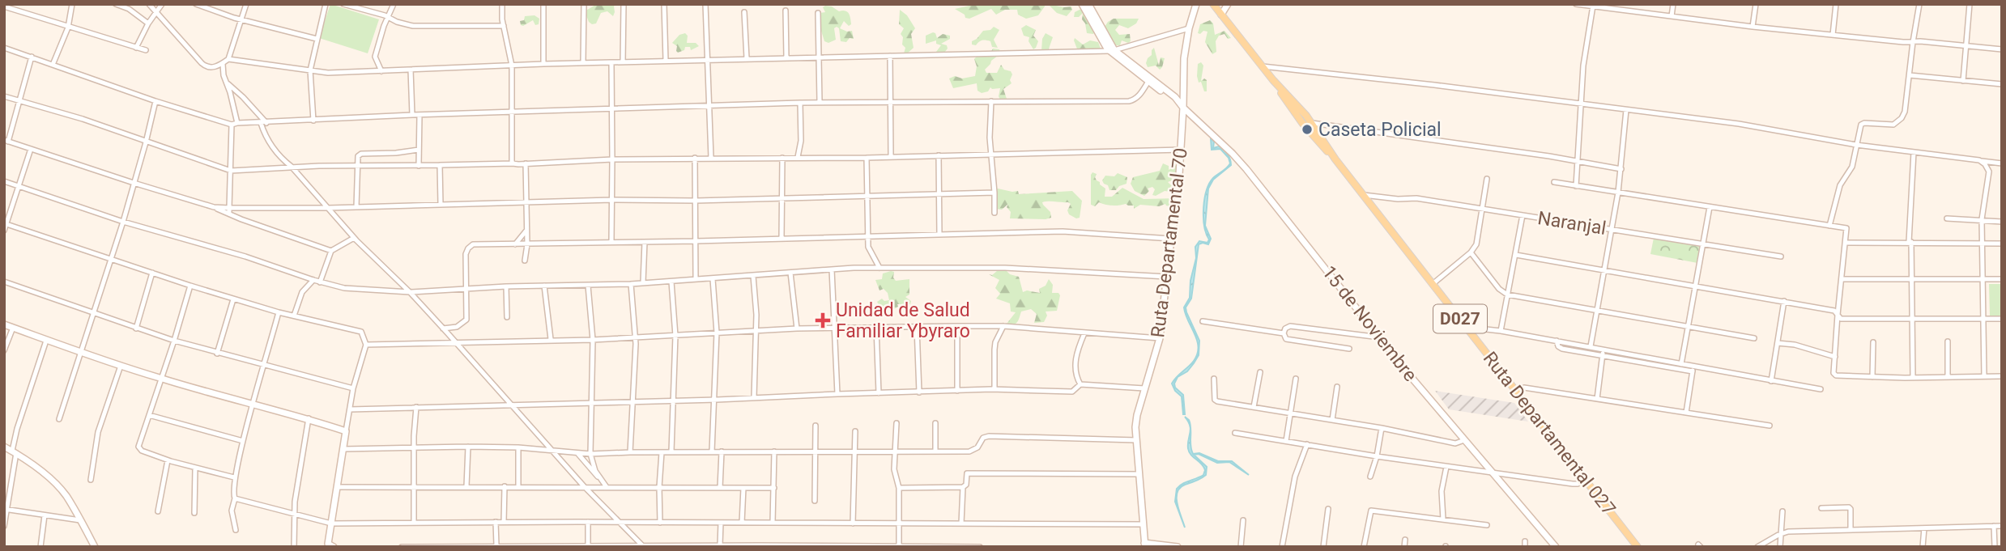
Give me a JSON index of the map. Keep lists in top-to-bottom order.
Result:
{
  "streets": {
    "main road": ["D027", "Ruta Departamental 027"],
    "street": ["Naranjal", "Ruta Departamental 70", "15 de Noviembre"]
  },
  "crossings": [
    ["Naranjal", "Ruta Departamental 027"],
    ["Ruta Departamental 70", "15 de Noviembre"]
  ],
  "places": {
    "other": ["Caseta Policial"],
    "health": ["Unidad de Salud Familiar Ybyraro"]
  }
}
